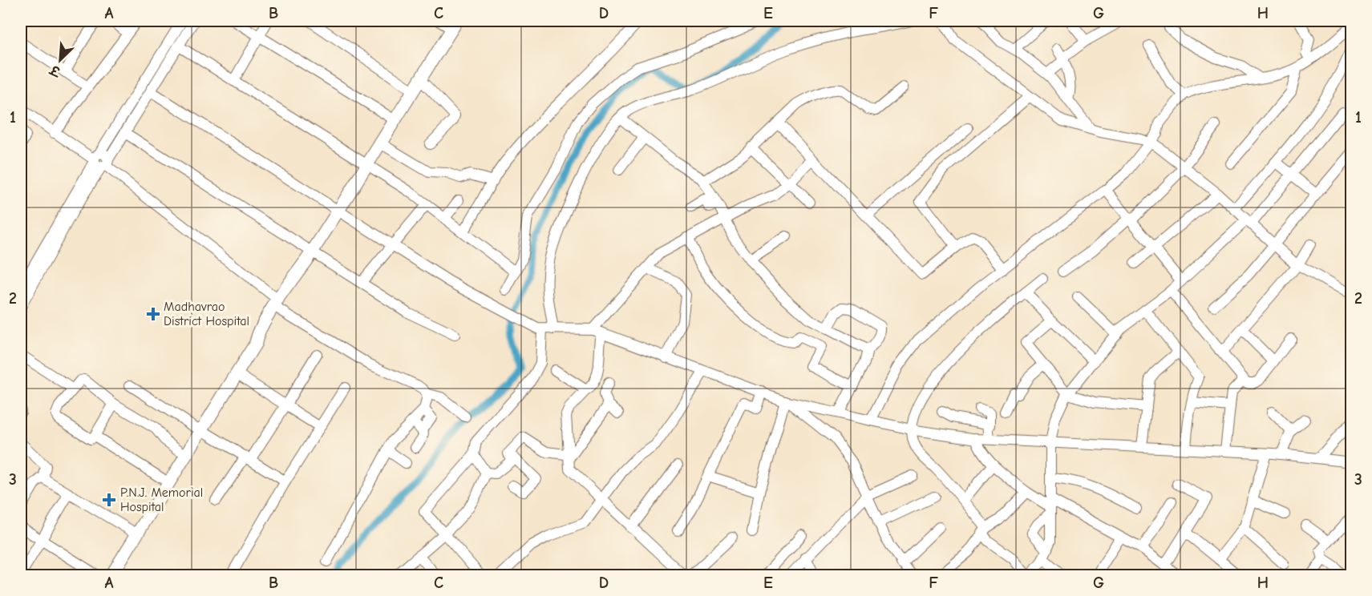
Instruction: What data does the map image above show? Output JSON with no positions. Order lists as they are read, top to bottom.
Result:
{
  "places": {
    "health": ["Madhavrao District Hospital", "P.N.J. Memorial Hospital"]
  },
  "north": "bottom left",
  "grid": {
    "columns": [
      "A",
      "B",
      "C",
      "D",
      "E",
      "F",
      "G",
      "H"
    ],
    "rows": ["1", "2", "3"]
  }
}
